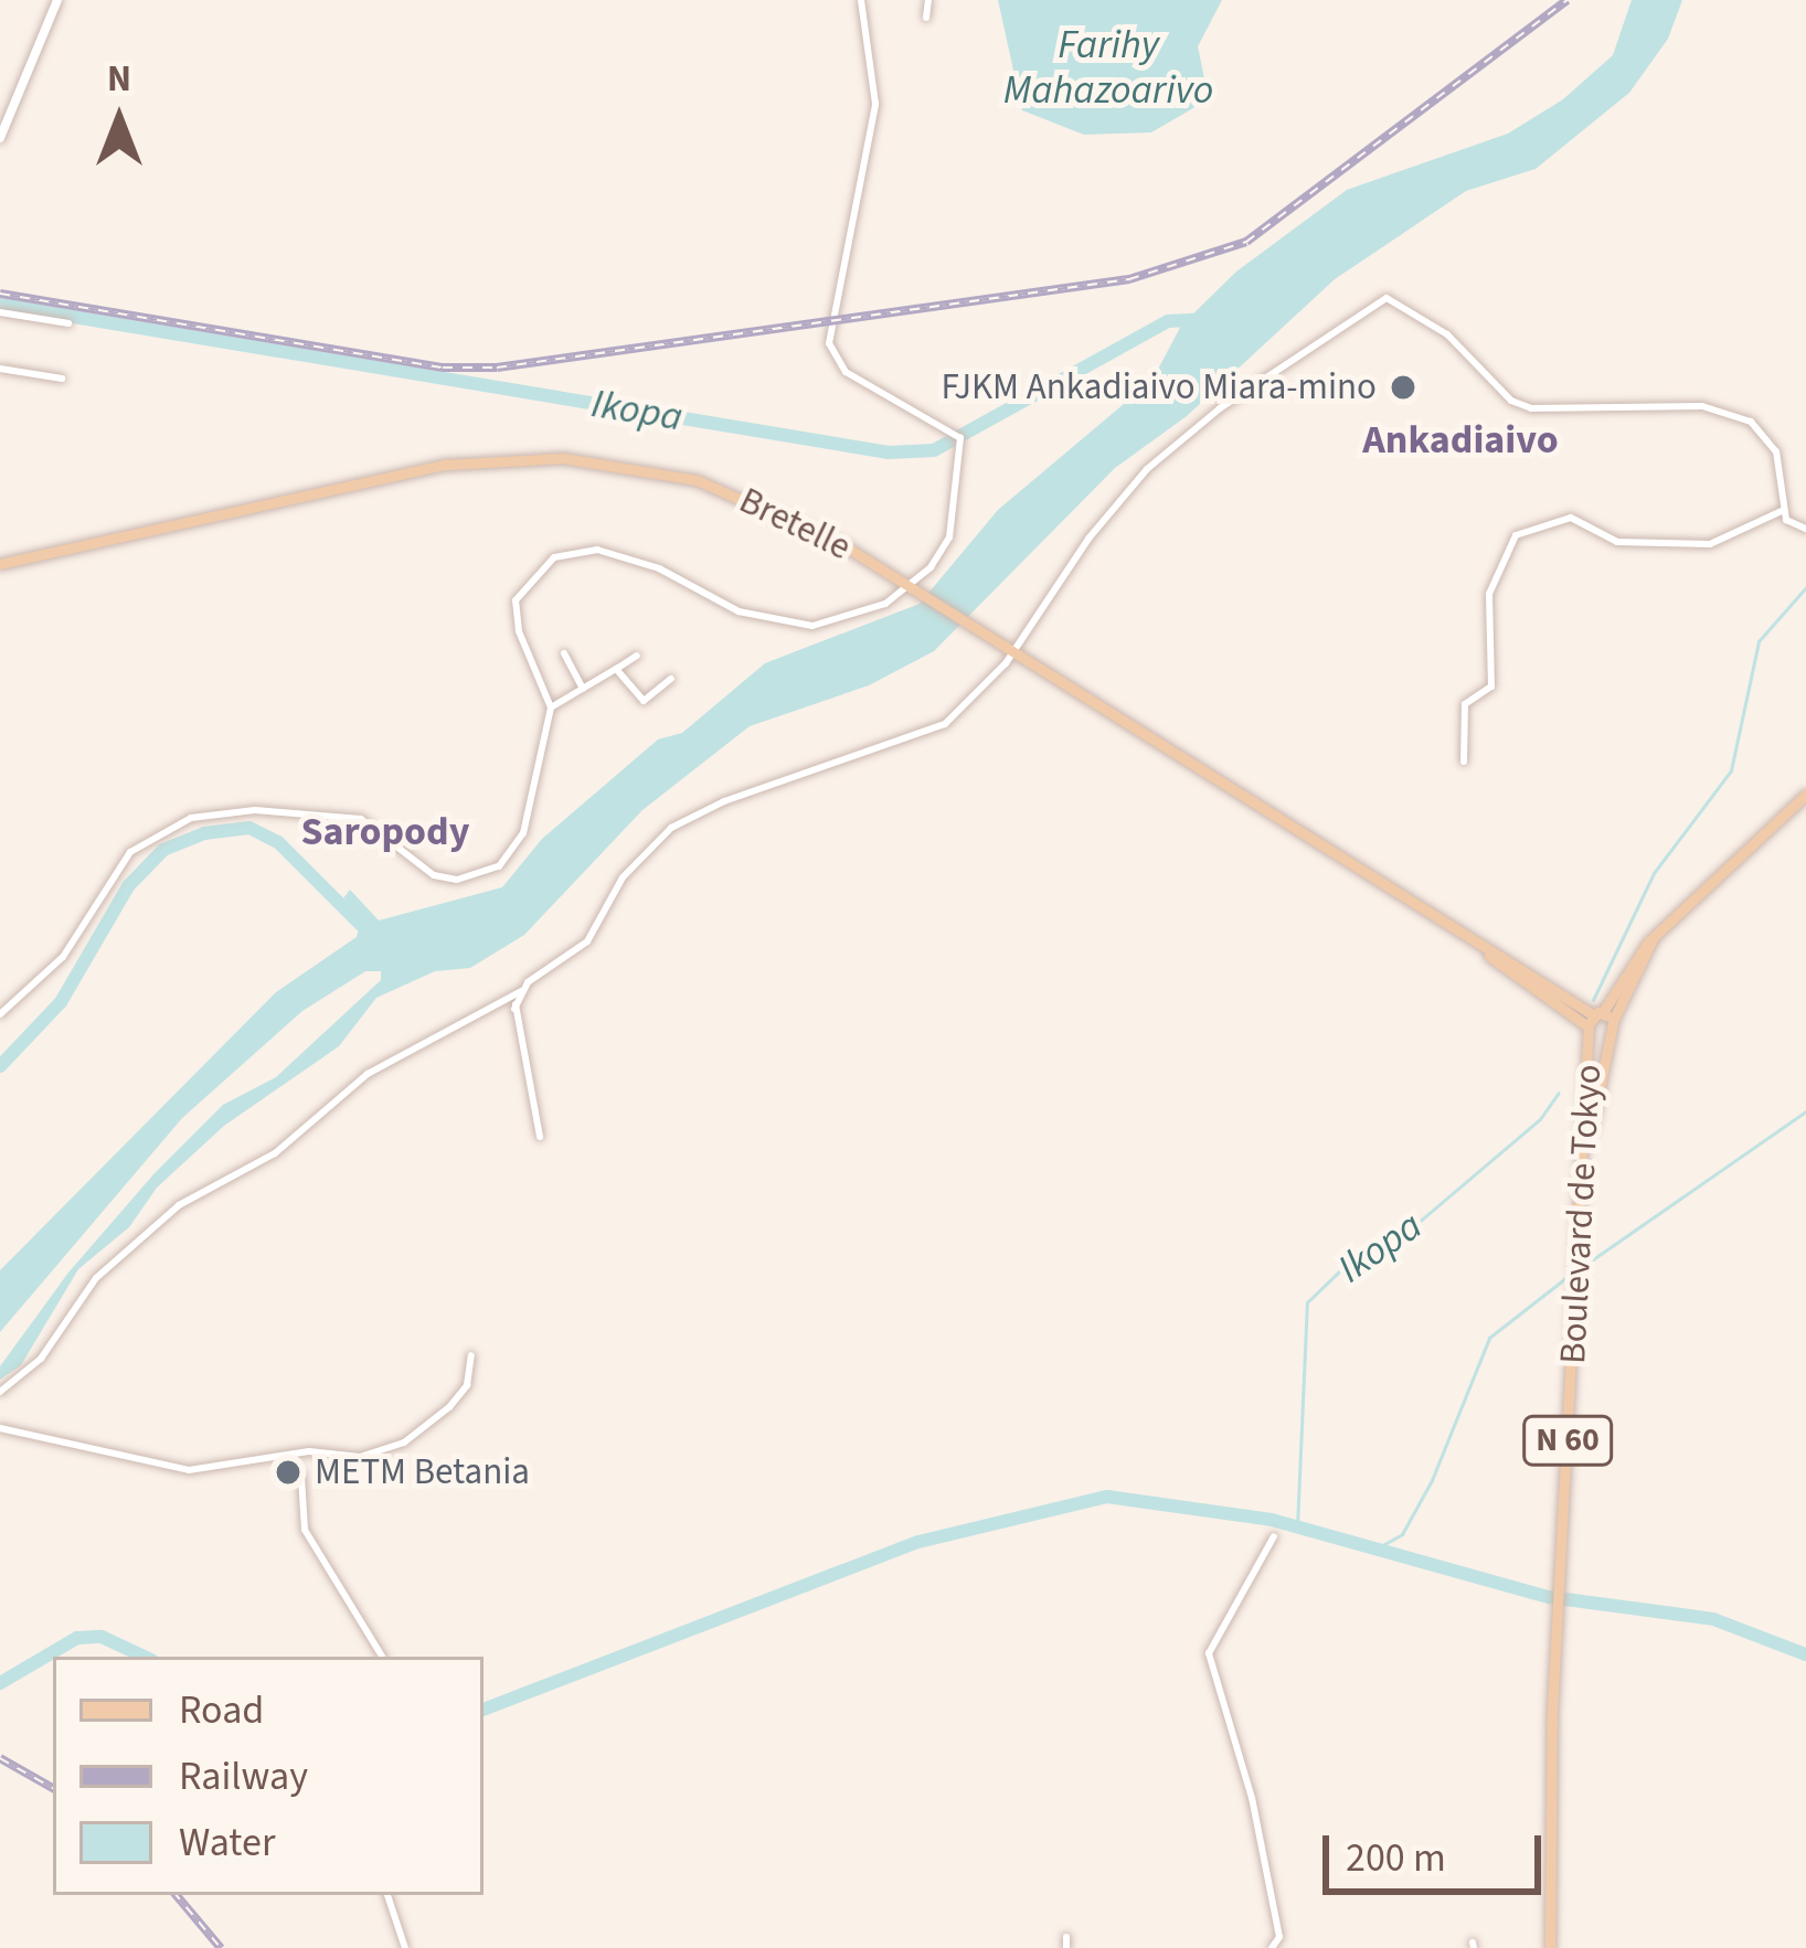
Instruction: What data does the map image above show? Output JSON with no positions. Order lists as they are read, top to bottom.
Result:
{
  "streets": {
    "main road": ["Bretelle", "Boulevard de Tokyo", "N 60"]
  },
  "crossings": [
    ["Bretelle", "Boulevard de Tokyo"]
  ],
  "districts": ["Ankadiaivo", "Saropody"],
  "water": ["Farihy Mahazoarivo", "Ikopa"],
  "places": ["FJKM Ankadiaivo Miara-mino", "METM Betania"],
  "legend": ["Road", "Railway", "Water"],
  "scale_bar": "200 m",
  "north": "top"
}
